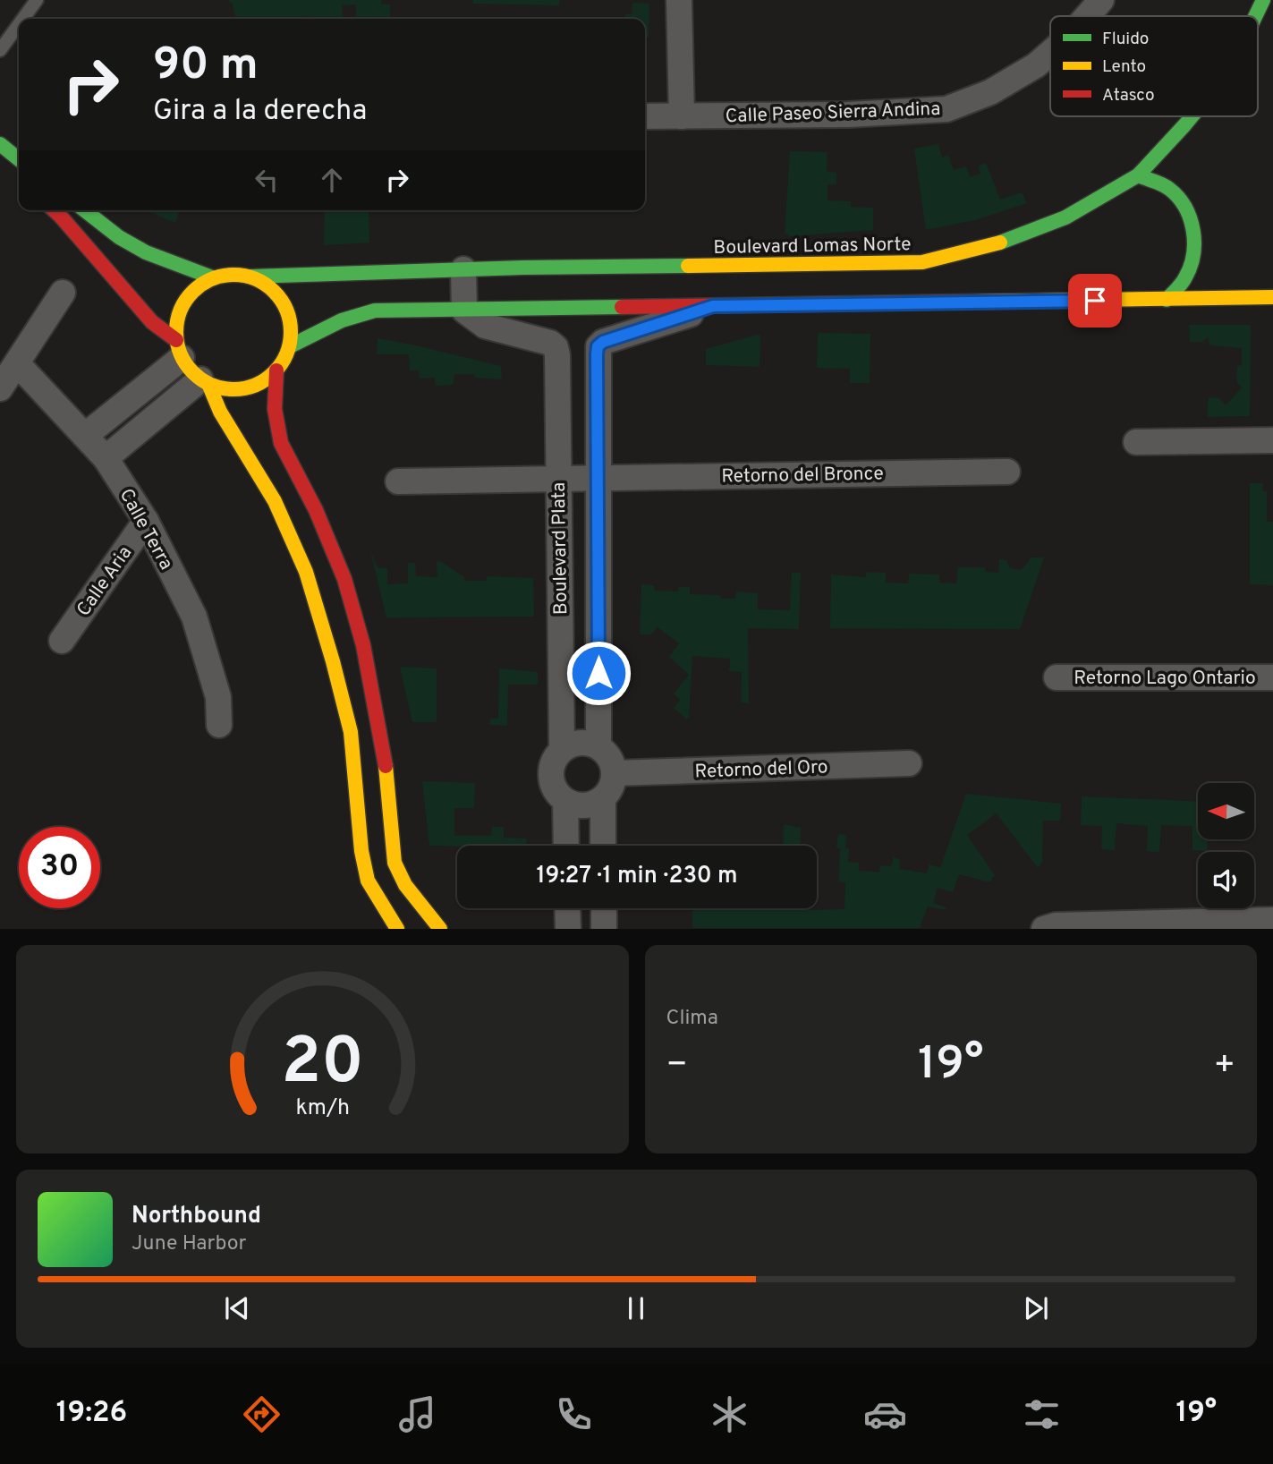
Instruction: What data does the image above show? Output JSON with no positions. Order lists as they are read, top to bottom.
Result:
{
  "streets": {
    "street": [
      "Calle Paseo Sierra Andina",
      "Boulevard Lomas Norte",
      "Retorno del Bronce",
      "Calle Terra",
      "Boulevard Plata",
      "Calle Aria",
      "Retorno Lago Ontario",
      "Retorno del Oro"
    ]
  },
  "crossings": [
    ["Retorno del Bronce", "Boulevard Plata"],
    ["Calle Terra", "Calle Aria"],
    ["Boulevard Plata", "Retorno del Oro"]
  ],
  "legend": ["Fluido", "Lento", "Atasco"],
  "north": "left",
  "page": {
    "turn": ["90 m", "Gira a la derecha"],
    "limit": "30",
    "trip": "19:27 · 1 min · 230 m",
    "tile": "Clima",
    "heat": ["−", "19°", "+"],
    "song": ["Northbound", "June Harbor"],
    "tabs": ["19:26", "19°"],
    "gauge": ["20", "km/h"]
  }
}
